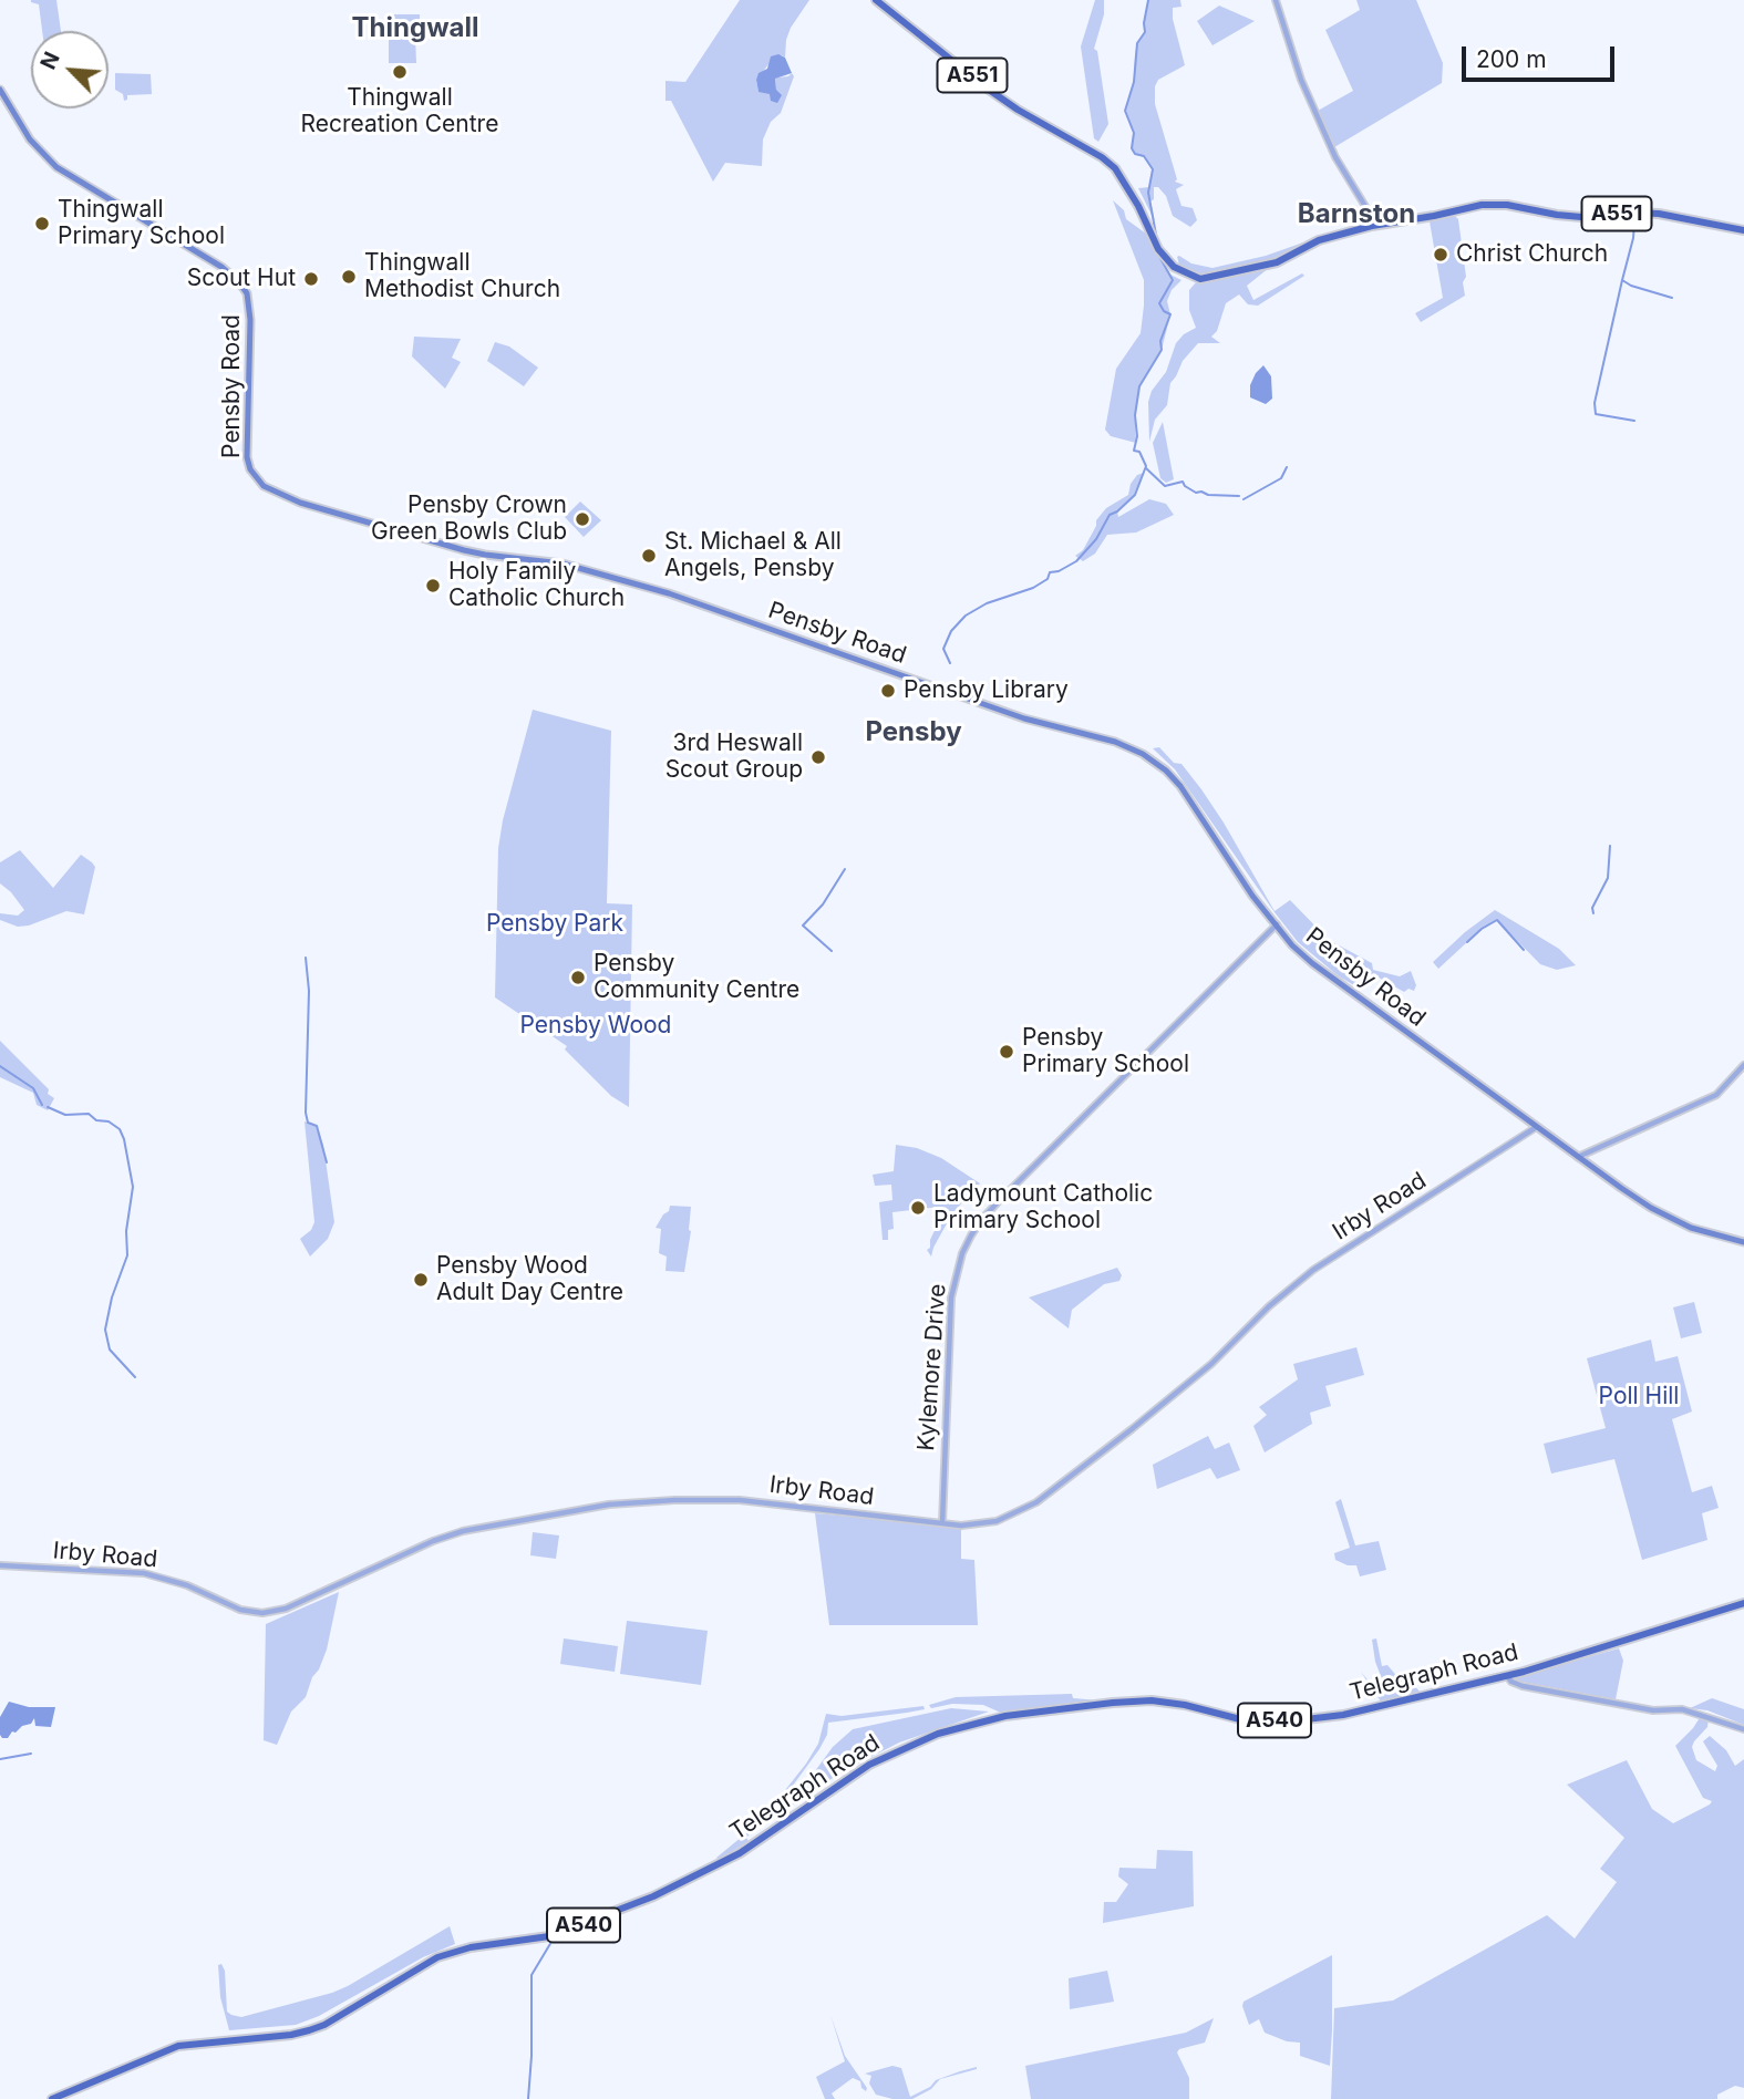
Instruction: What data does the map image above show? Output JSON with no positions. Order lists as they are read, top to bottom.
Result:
{
  "streets": {
    "main road": [
      "A551",
      "Pensby Road",
      "Telegraph Road",
      "A540"
    ],
    "street": ["Irby Road", "Kylemore Drive"]
  },
  "crossings": [
    ["Pensby Road", "Irby Road"],
    ["Pensby Road", "Kylemore Drive"],
    ["Irby Road", "Kylemore Drive"]
  ],
  "districts": ["Thingwall", "Barnston", "Pensby"],
  "parks": ["Pensby Park", "Pensby Wood", "Poll Hill"],
  "places": [
    "Thingwall Recreation Centre",
    "Thingwall Primary School",
    "Christ Church",
    "Thingwall Methodist Church",
    "Scout Hut",
    "Pensby Crown Green Bowls Club",
    "St. Michael & All Angels, Pensby",
    "Holy Family Catholic Church",
    "Pensby Library",
    "3rd Heswall Scout Group",
    "Pensby Community Centre",
    "Pensby Primary School",
    "Ladymount Catholic Primary School",
    "Pensby Wood Adult Day Centre"
  ],
  "scale_bar": "200 m",
  "north": "top left"
}
